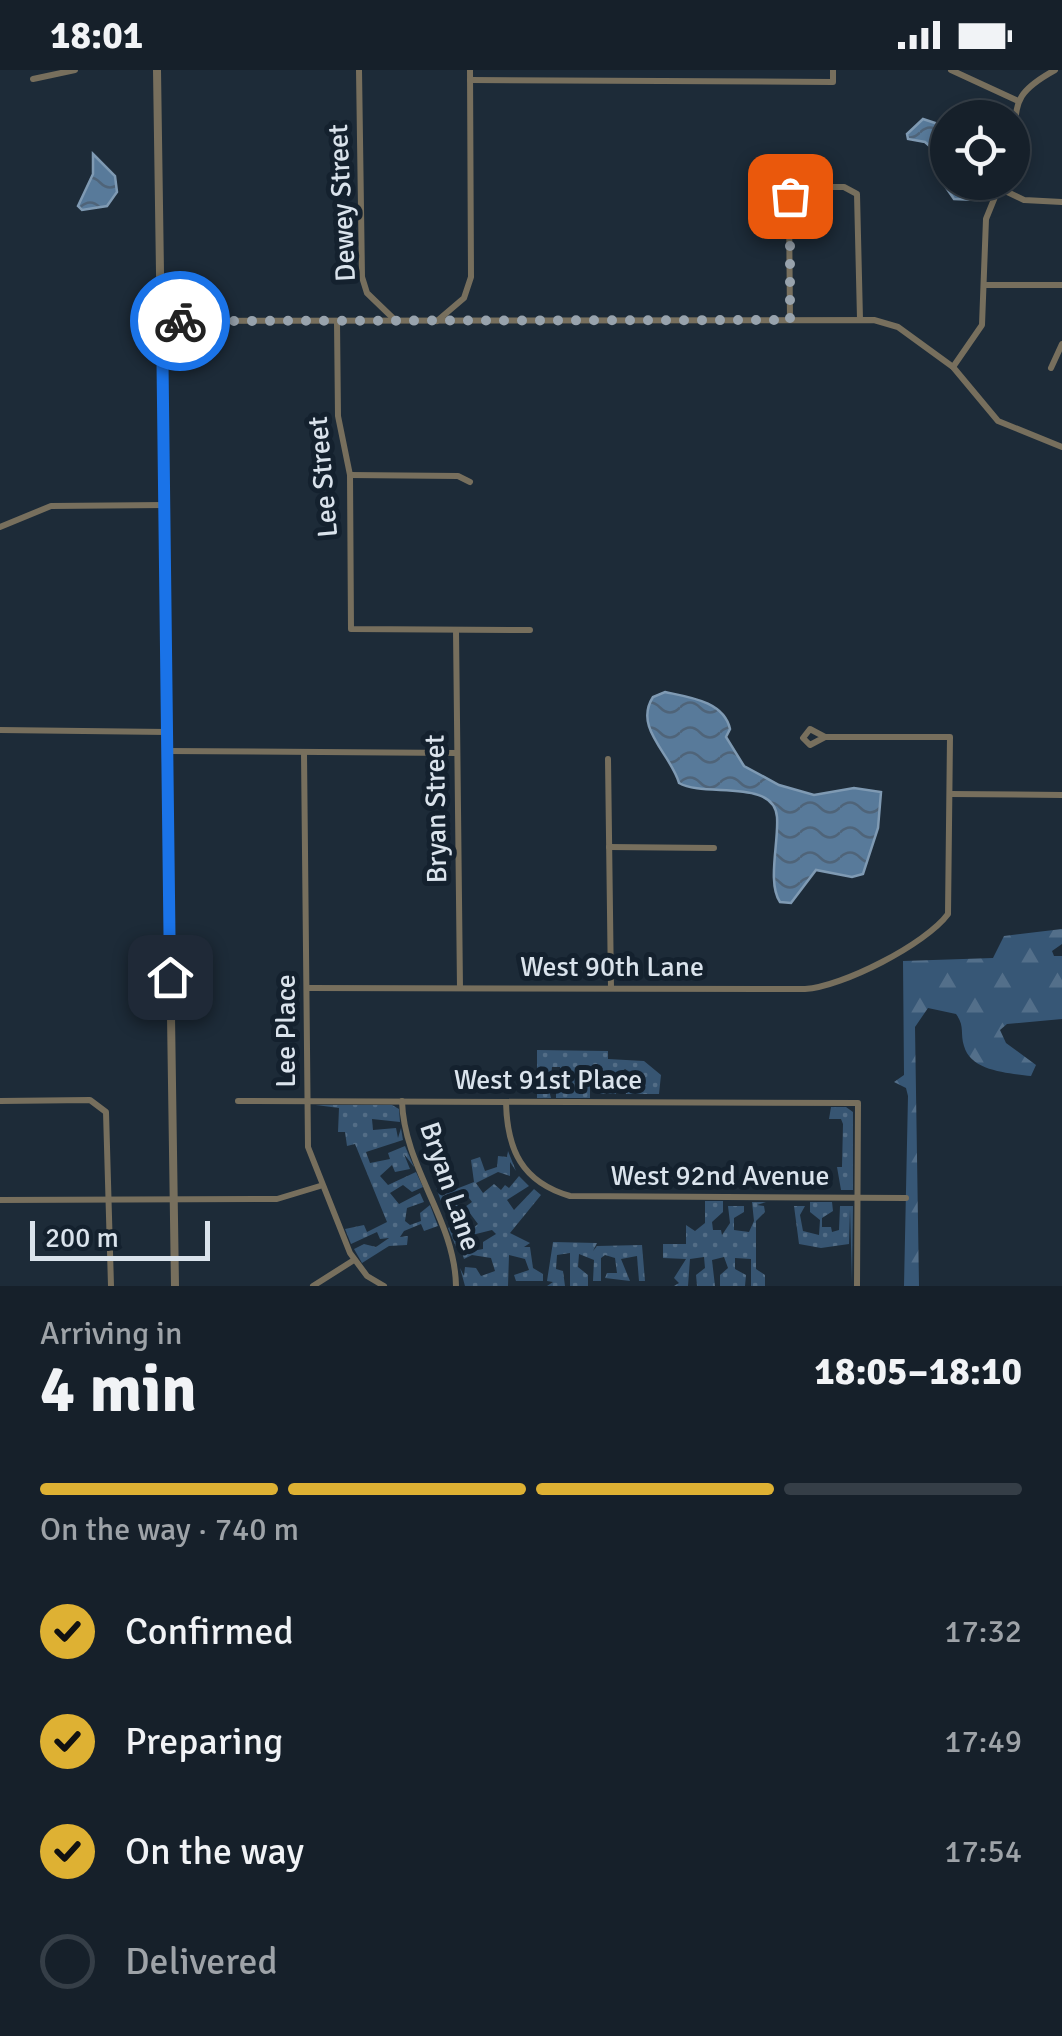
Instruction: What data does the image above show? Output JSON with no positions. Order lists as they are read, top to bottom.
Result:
{
  "streets": {
    "street": [
      "Dewey Street",
      "Lee Street",
      "Bryan Street",
      "West 90th Lane",
      "Lee Place",
      "West 91st Place",
      "West 92nd Avenue",
      "Bryan Lane"
    ]
  },
  "crossings": [
    ["Lee Street", "Bryan Street"],
    ["Bryan Street", "West 90th Lane"],
    ["West 90th Lane", "Lee Place"],
    ["Lee Place", "West 91st Place"],
    ["West 91st Place", "West 92nd Avenue"],
    ["West 91st Place", "Bryan Lane"]
  ],
  "scale_bar": "200 m",
  "page": {
    "status": "18:01",
    "scale": "200 m",
    "heading": ["4 min", "Arriving in", "18:05–18:10"],
    "bar": "On the way · 740 m",
    "list": [
      ["Confirmed", "17:32"],
      ["Preparing", "17:49"],
      ["On the way", "17:54"],
      "Delivered"
    ]
  }
}
